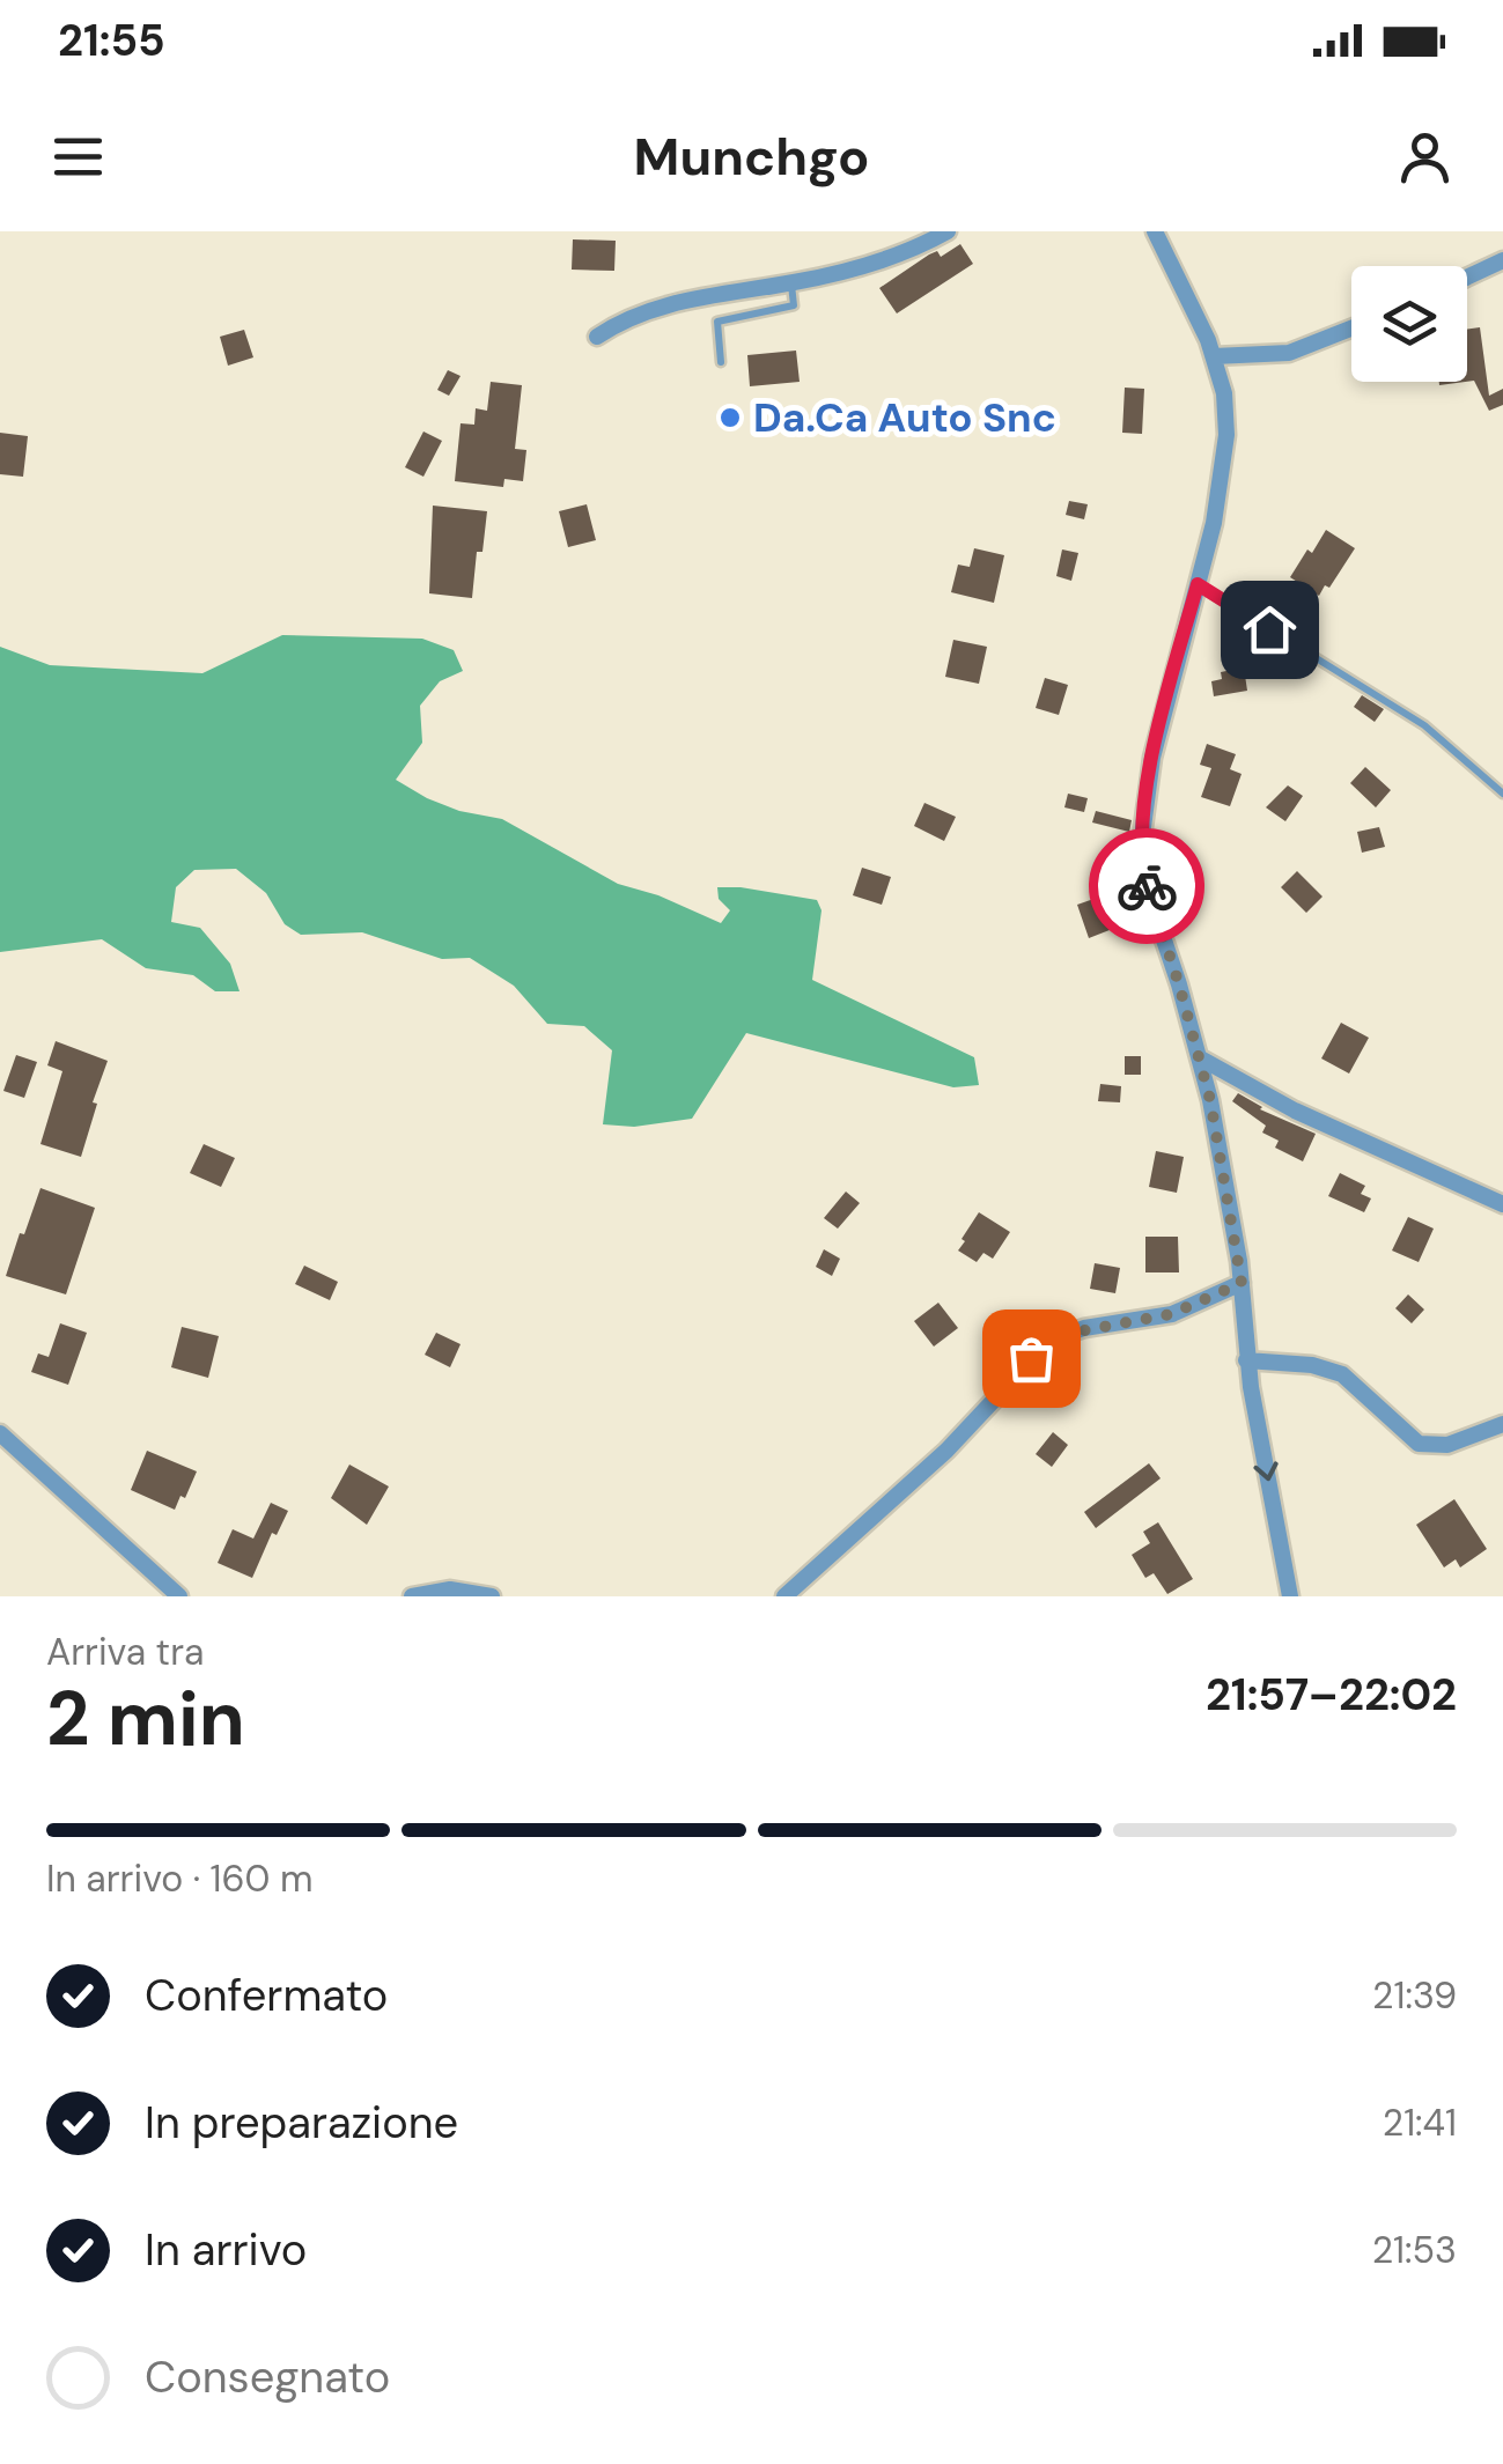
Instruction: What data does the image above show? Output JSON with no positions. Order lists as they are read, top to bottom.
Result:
{
  "places": ["Da.Ca Auto Snc"],
  "page": {
    "status": "21:55",
    "header": "Munchgo",
    "heading": ["2 min", "Arriva tra", "21:57–22:02"],
    "bar": "In arrivo · 160 m",
    "list": [
      ["Confermato", "21:39"],
      ["In preparazione", "21:41"],
      ["In arrivo", "21:53"],
      "Consegnato"
    ]
  }
}
